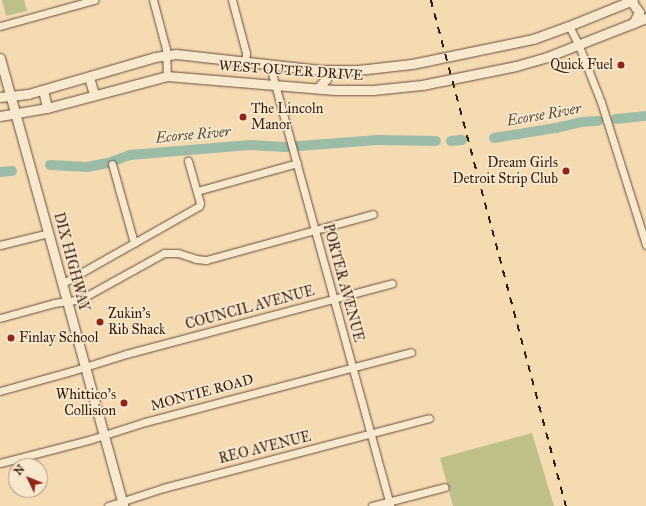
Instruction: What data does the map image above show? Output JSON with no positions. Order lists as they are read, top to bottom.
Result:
{
  "streets": {
    "main road": ["WEST OUTER DRIVE", "DIX HIGHWAY"],
    "street": [
      "PORTER AVENUE",
      "COUNCIL AVENUE",
      "MONTIE ROAD",
      "REO AVENUE"
    ]
  },
  "crossings": [
    ["WEST OUTER DRIVE", "DIX HIGHWAY"],
    ["WEST OUTER DRIVE", "PORTER AVENUE"],
    ["DIX HIGHWAY", "COUNCIL AVENUE"],
    ["DIX HIGHWAY", "MONTIE ROAD"],
    ["DIX HIGHWAY", "REO AVENUE"],
    ["PORTER AVENUE", "COUNCIL AVENUE"],
    ["PORTER AVENUE", "MONTIE ROAD"],
    ["PORTER AVENUE", "REO AVENUE"]
  ],
  "water": ["Ecorse River"],
  "places": [
    "Quick Fuel",
    "The Lincoln Manor",
    "Dream Girls Detroit Strip Club",
    "Zukin's Rib Shack",
    "Finlay School",
    "Whittico's Collision"
  ],
  "north": "top left"
}
